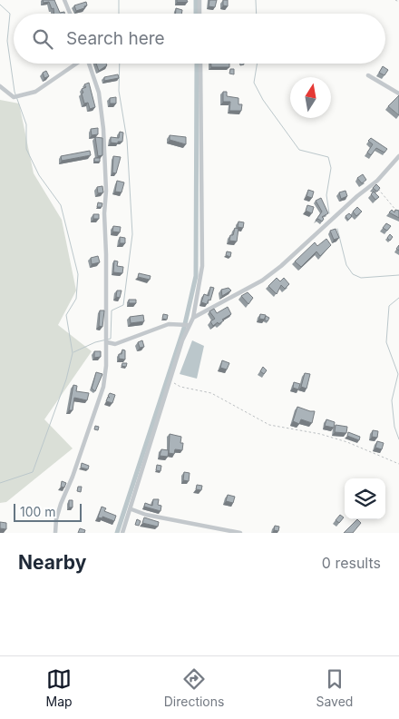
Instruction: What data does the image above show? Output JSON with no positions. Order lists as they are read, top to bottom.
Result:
{
  "scale_bar": "100 m",
  "north": "top",
  "page": {
    "search": "Search here",
    "scale": "100 m",
    "heading": ["Nearby", "0 results"],
    "nav": ["Map", "Directions", "Saved"]
  }
}
